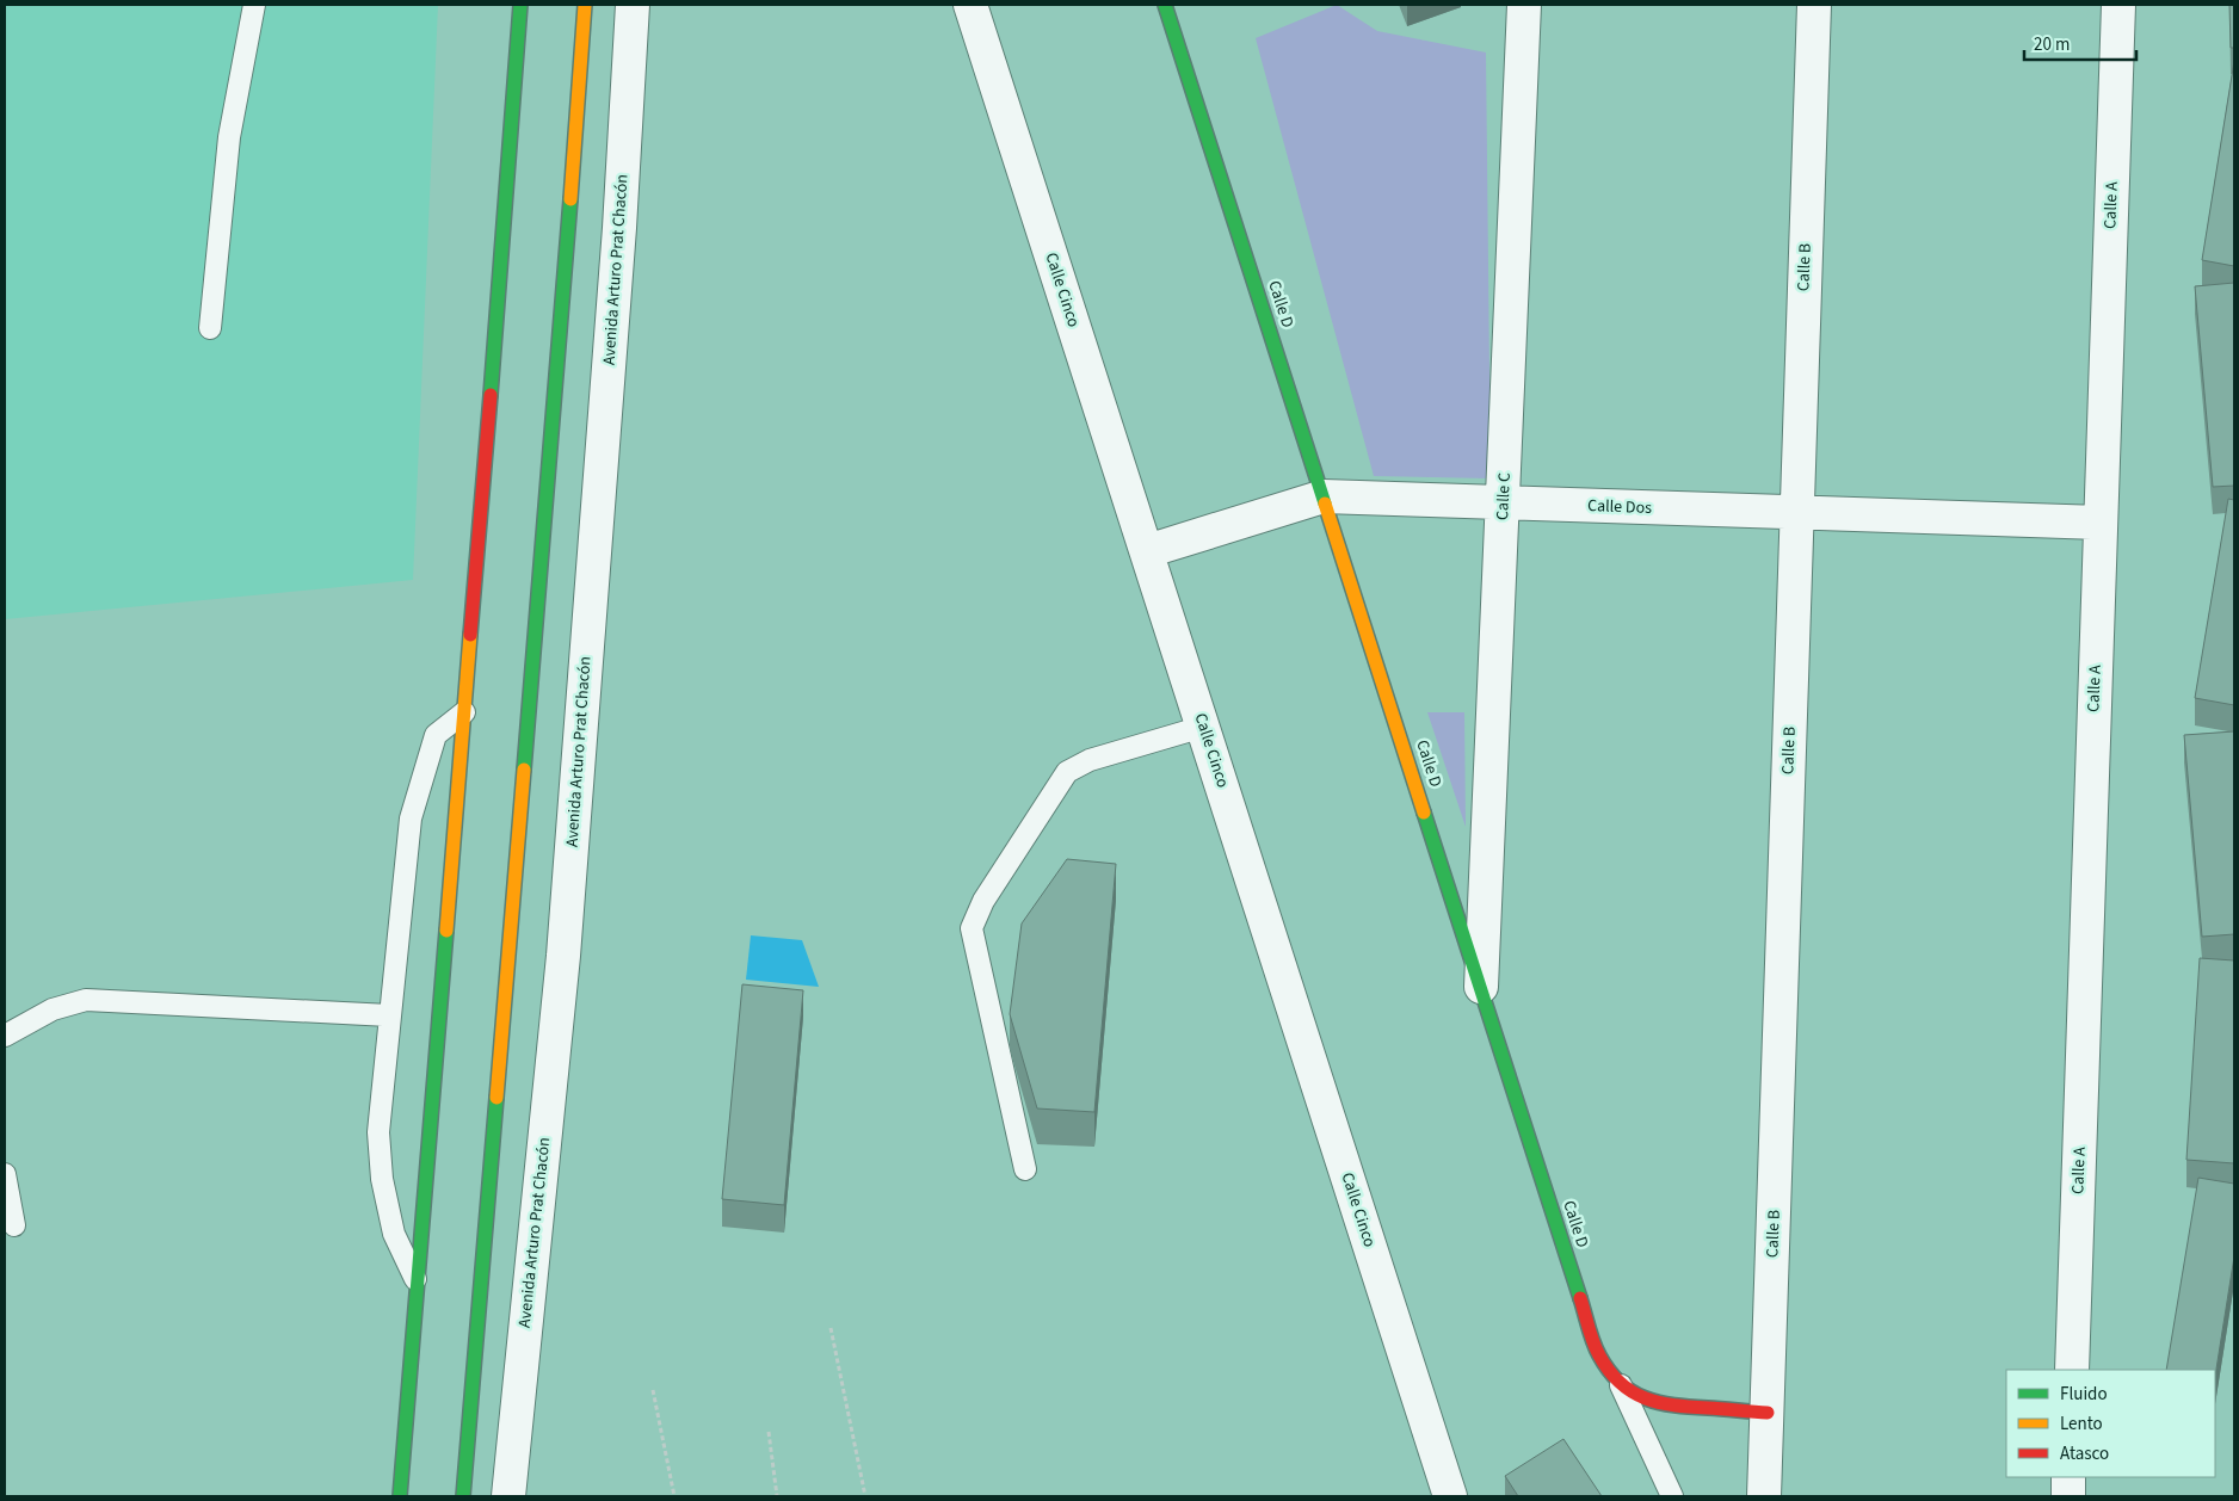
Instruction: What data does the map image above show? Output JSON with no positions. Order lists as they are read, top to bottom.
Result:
{
  "streets": {
    "main road": ["Calle D"],
    "street": [
      "Calle A",
      "Calle B",
      "Avenida Arturo Prat Chacón",
      "Calle Cinco",
      "Calle C",
      "Calle Dos"
    ]
  },
  "crossings": [
    ["Calle A", "Calle Dos"],
    ["Calle B", "Calle D"],
    ["Calle B", "Calle Dos"],
    ["Calle Cinco", "Calle Dos"],
    ["Calle D", "Calle C"],
    ["Calle D", "Calle Dos"],
    ["Calle C", "Calle Dos"]
  ],
  "legend": ["Fluido", "Lento", "Atasco"],
  "scale_bar": "20 m"
}
